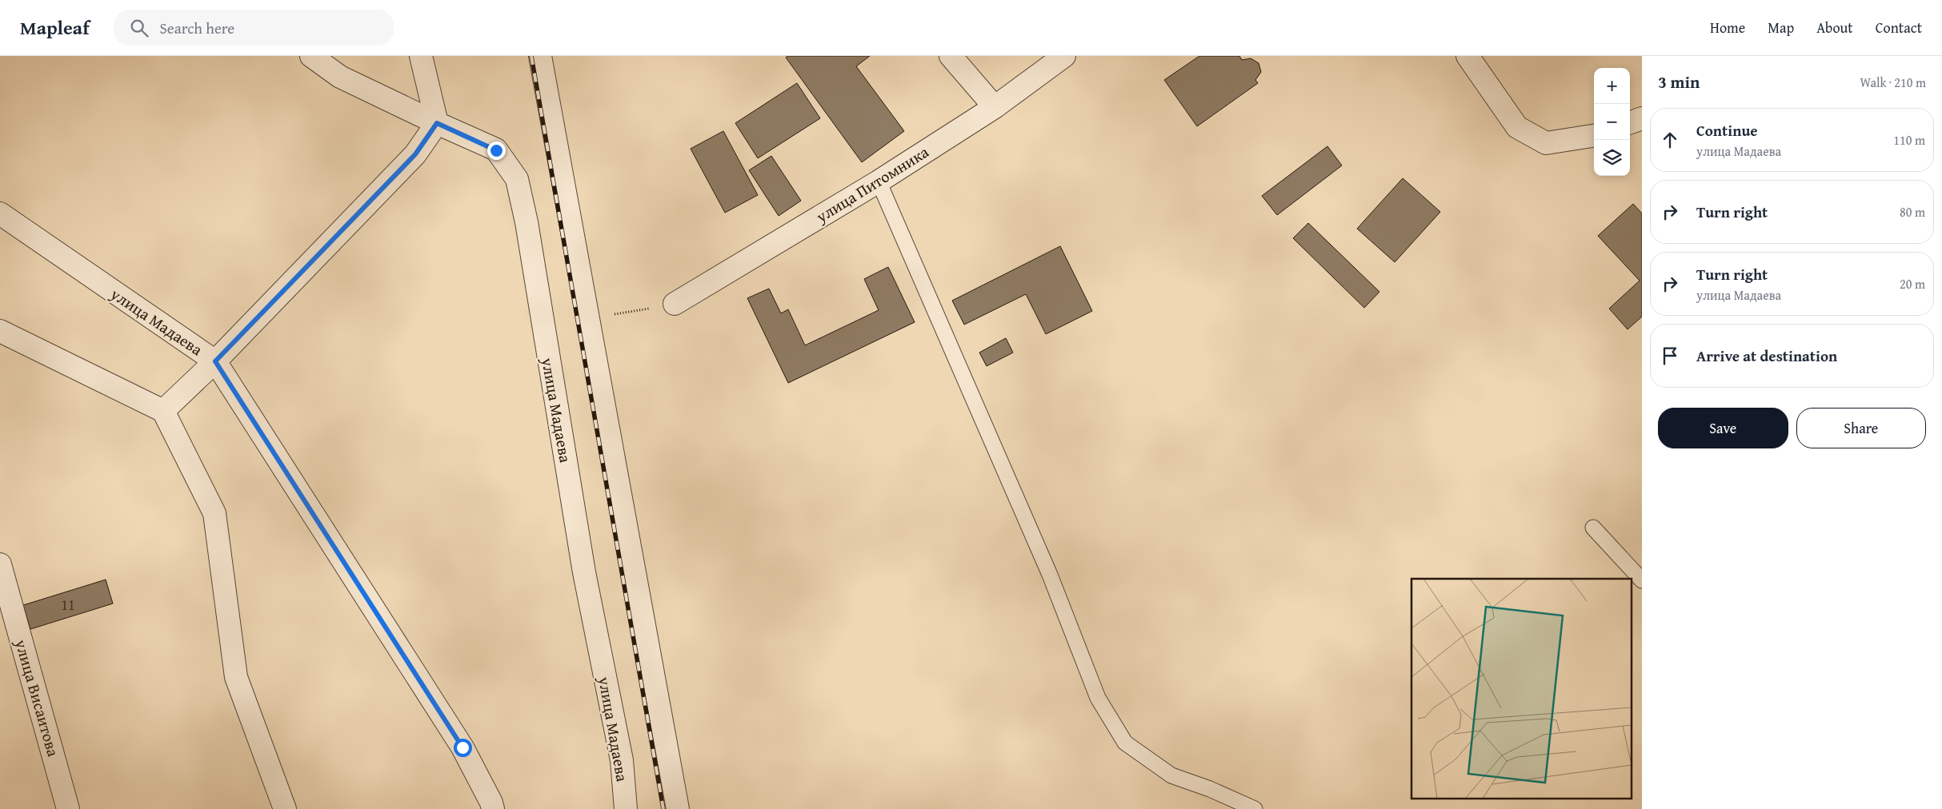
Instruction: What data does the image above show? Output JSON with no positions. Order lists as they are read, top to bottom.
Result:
{
  "streets": {
    "street": ["улица Питомника", "улица Мадаева", "улица Висаитова"]
  },
  "house_numbers": ["11"],
  "page": {
    "header": "Mapleaf",
    "search": "Search here",
    "nav": [
      "Home",
      "Map",
      "About",
      "Contact"
    ],
    "heading": ["3 min", "Walk · 210 m"],
    "map_buttons": ["+", "−"],
    "list": [
      ["Continue", "улица Мадаева", "110 m"],
      ["Turn right", "80 m"],
      ["Turn right", "улица Мадаева", "20 m"],
      "Arrive at destination"
    ],
    "buttons": ["Save", "Share"]
  }
}
